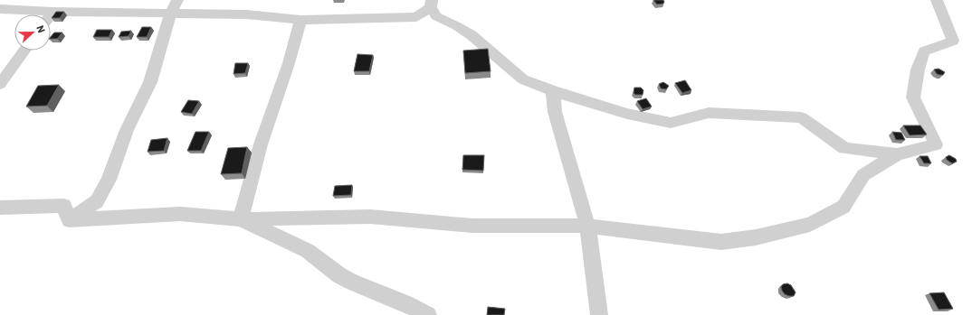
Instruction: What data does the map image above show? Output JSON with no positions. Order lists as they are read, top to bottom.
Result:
{
  "north": "right"
}
